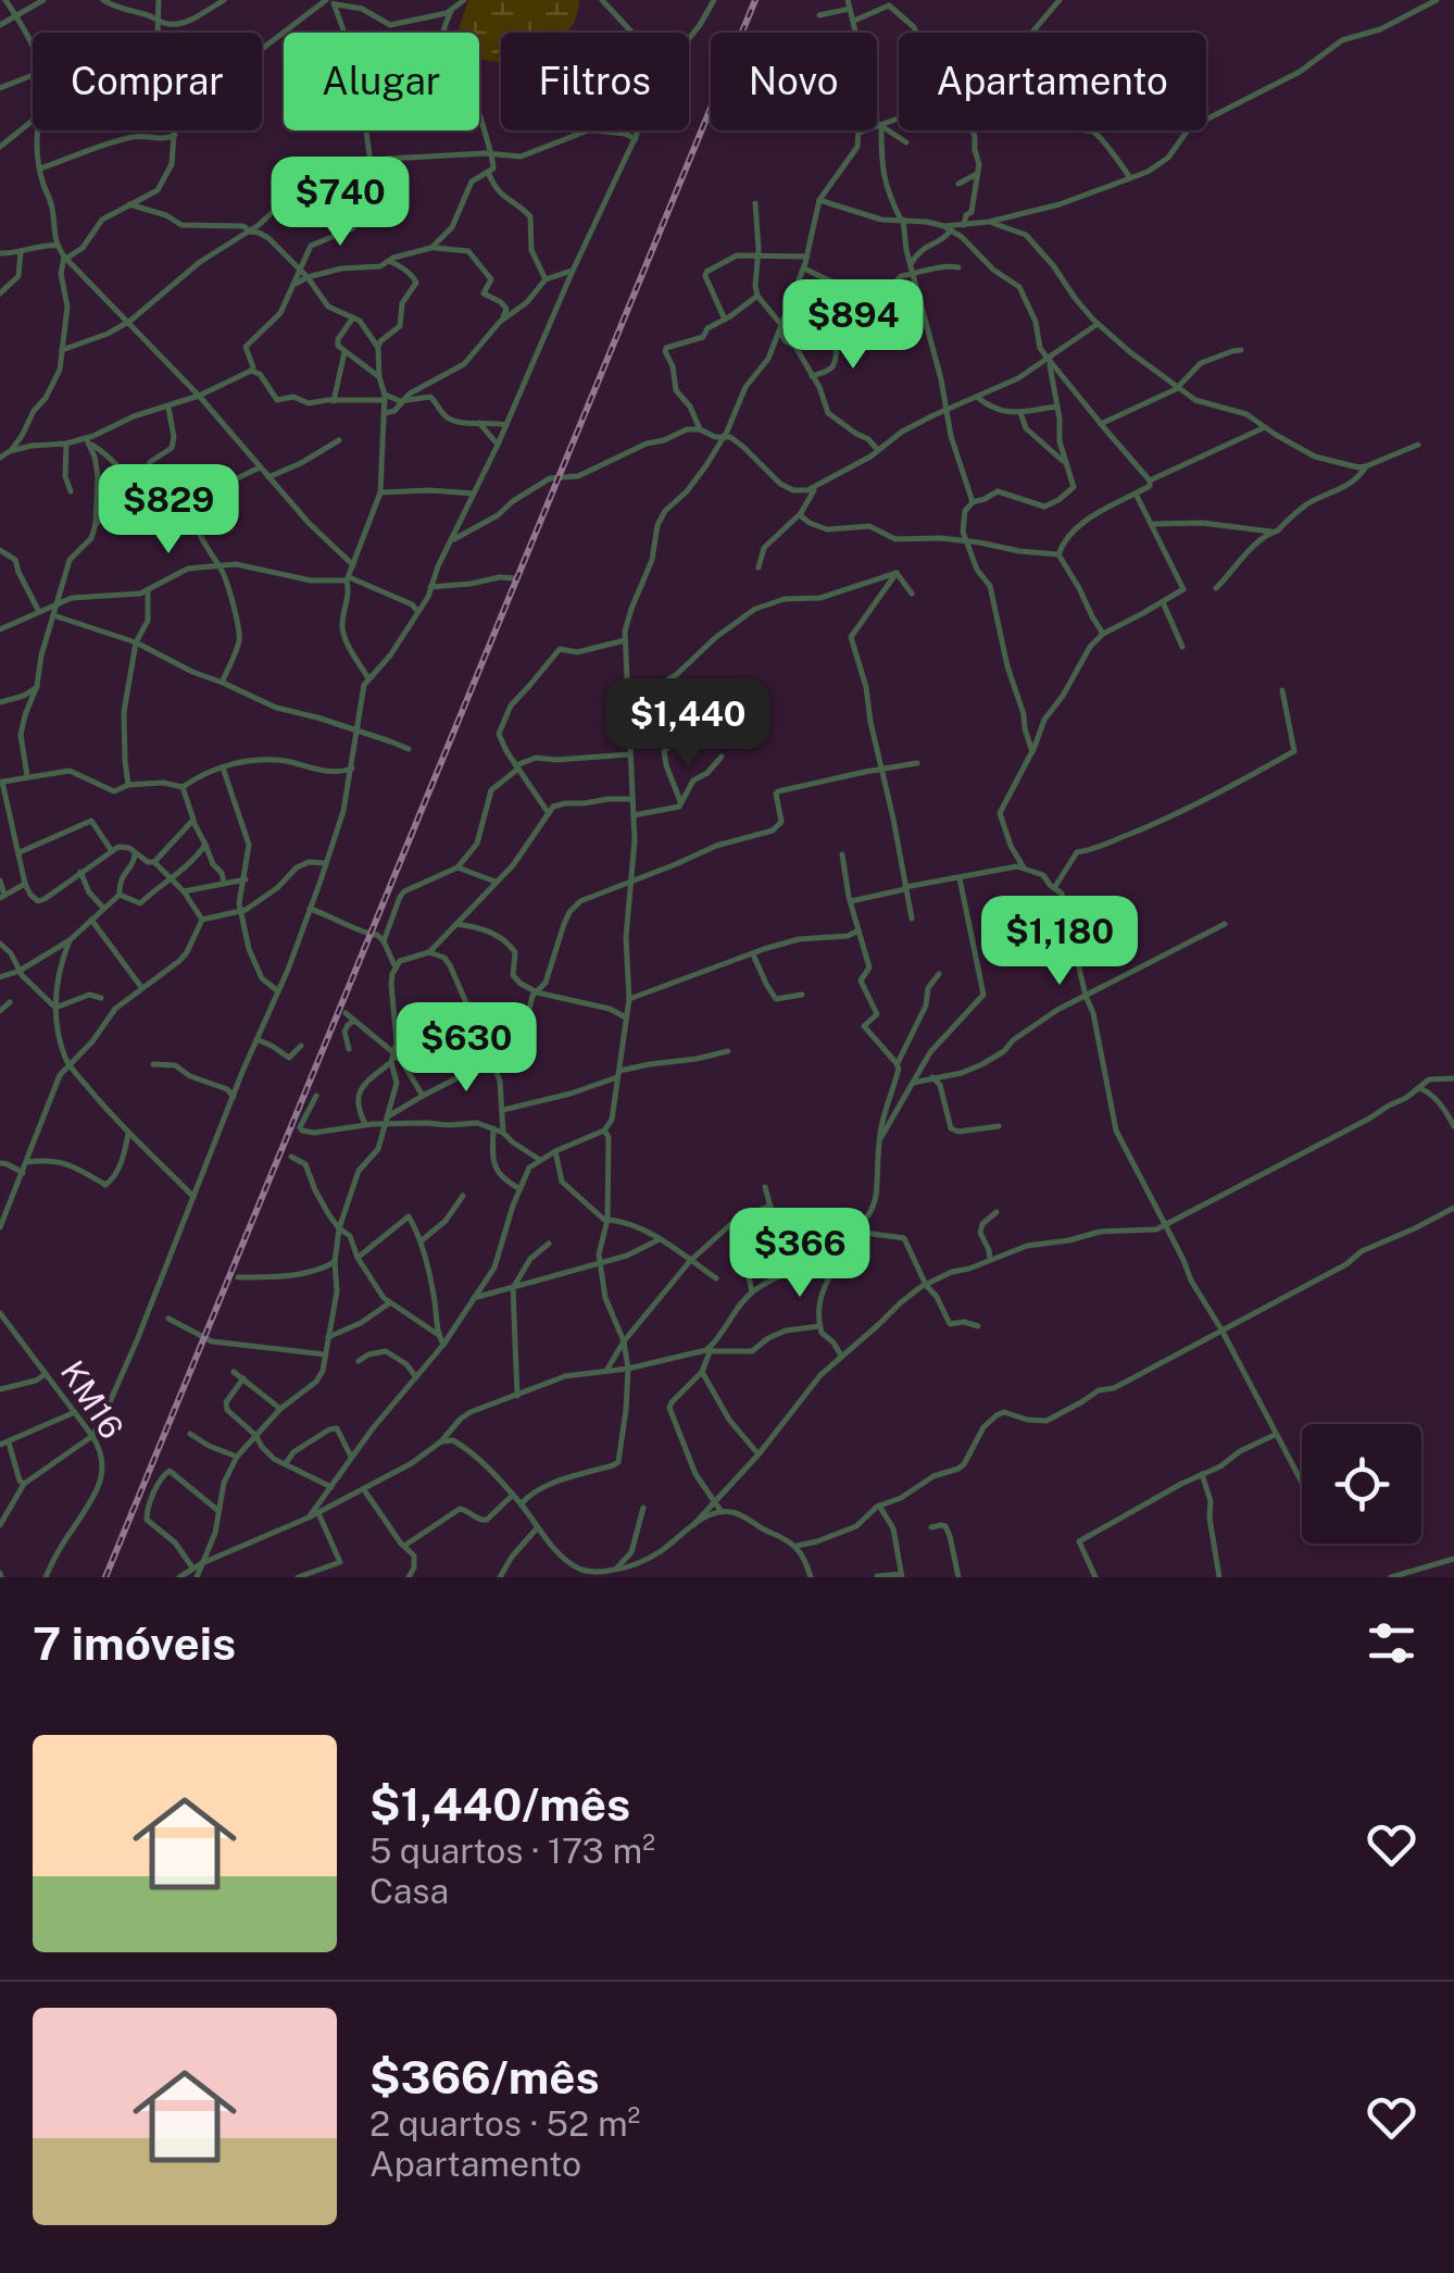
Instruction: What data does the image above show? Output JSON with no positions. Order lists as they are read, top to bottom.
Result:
{
  "streets": {
    "street": ["KM16"]
  },
  "page": {
    "chip": [
      "Comprar",
      "Alugar",
      "Filtros",
      "Novo",
      "Apartamento"
    ],
    "price": [
      "$740",
      "$894",
      "$829",
      "$1,440",
      "$1,180",
      "$630",
      "$366"
    ],
    "heading": "7 imóveis",
    "list": [
      {
        "name": "$1,440/mês",
        "note": "5 quartos · 173 m² · Casa"
      },
      {
        "name": "$366/mês",
        "note": "2 quartos · 52 m² · Apartamento"
      }
    ]
  }
}
